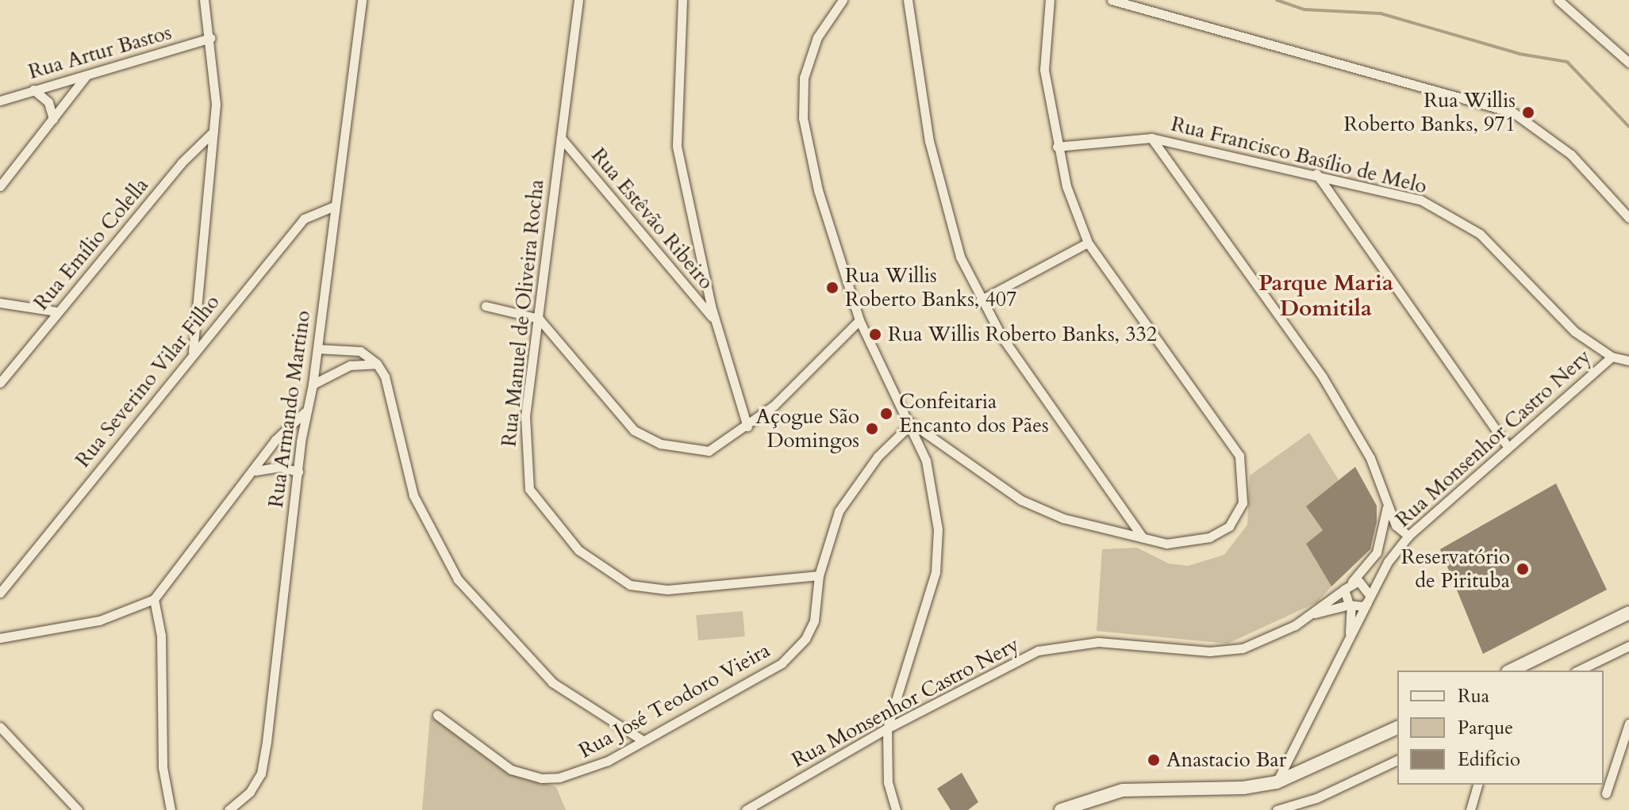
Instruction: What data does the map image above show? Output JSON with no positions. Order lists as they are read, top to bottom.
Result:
{
  "streets": {
    "street": [
      "Rua Artur Bastos",
      "Rua Francisco Basílio de Melo",
      "Rua Estêvão Ribeiro",
      "Rua Emílio Colella",
      "Rua Manuel de Oliveira Rocha",
      "Rua Severino Vilar Filho",
      "Rua Armando Martino",
      "Rua Monsenhor Castro Nery",
      "Rua José Teodoro Vieira"
    ]
  },
  "crossings": [
    ["Rua Francisco Basílio de Melo", "Rua Monsenhor Castro Nery"],
    ["Rua Estêvão Ribeiro", "Rua Manuel de Oliveira Rocha"],
    ["Rua Manuel de Oliveira Rocha", "Rua José Teodoro Vieira"],
    ["Rua Severino Vilar Filho", "Rua Armando Martino"]
  ],
  "districts": ["Parque Maria Domitila"],
  "places": [
    "Rua Willis Roberto Banks, 971",
    "Rua Willis Roberto Banks, 407",
    "Rua Willis Roberto Banks, 332",
    "Confeitaria Encanto dos Pães",
    "Açogue São Domingos",
    "Reservatório de Pirituba",
    "Anastacio Bar"
  ],
  "legend": ["Rua", "Parque", "Edifício"]
}
